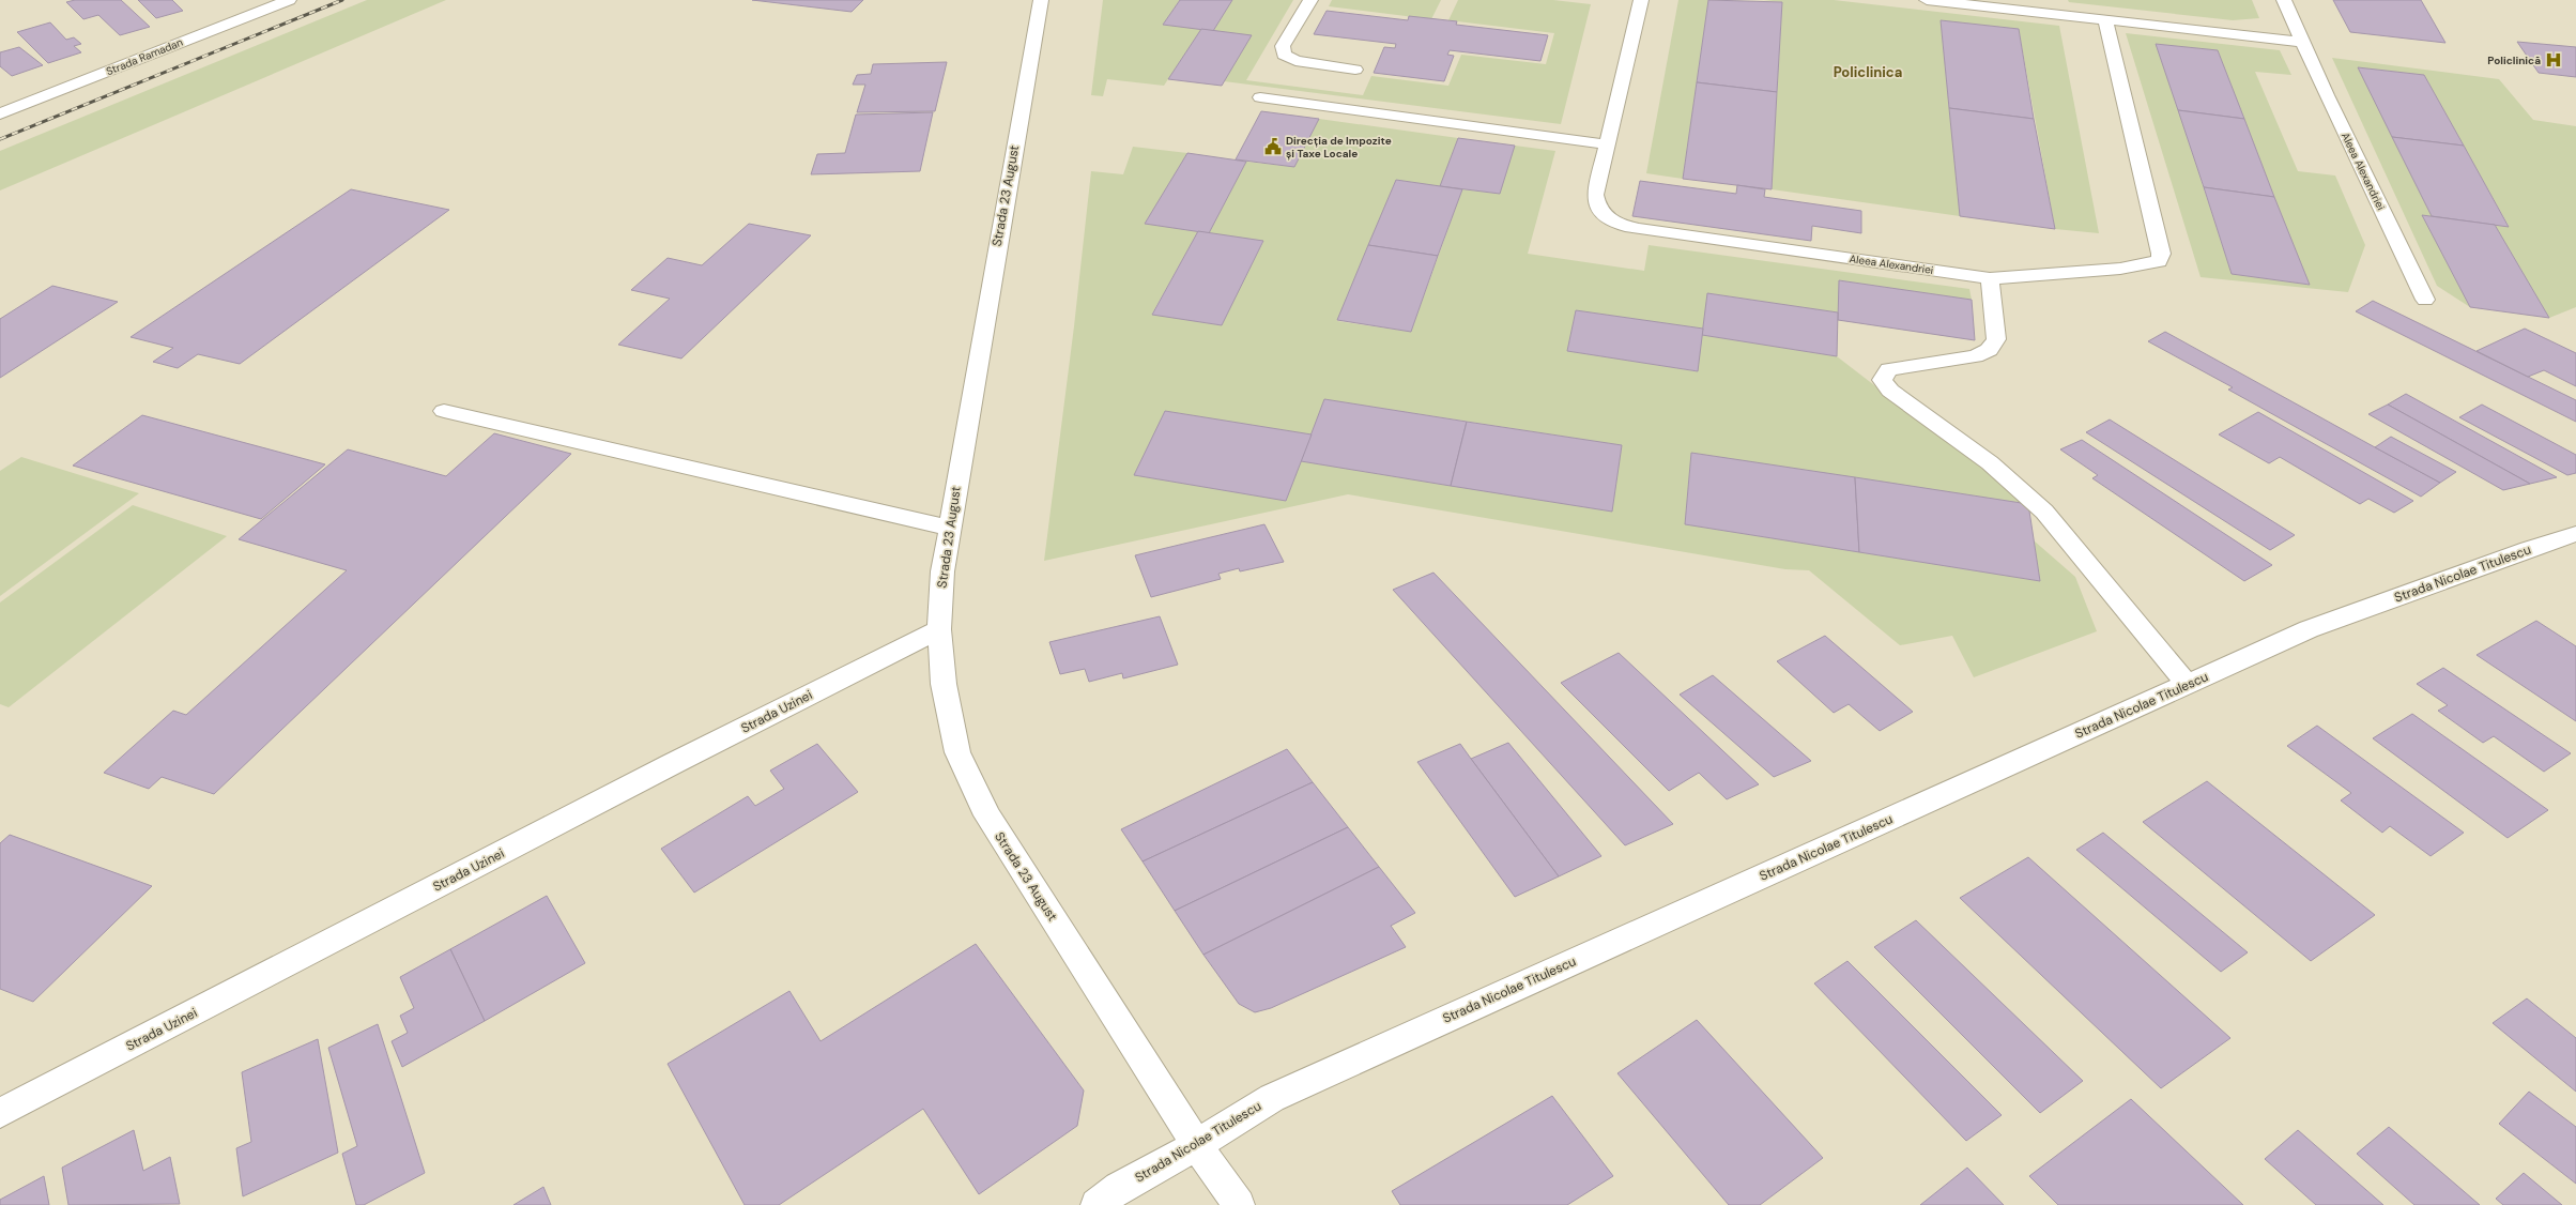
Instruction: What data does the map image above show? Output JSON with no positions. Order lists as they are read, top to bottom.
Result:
{
  "streets": {
    "street": [
      "Strada Ramadan",
      "Aleea Alexandriei",
      "Strada 23 August",
      "Strada Nicolae Titulescu",
      "Strada Uzinei"
    ]
  },
  "crossings": [
    ["Strada 23 August", "Strada Nicolae Titulescu"],
    ["Strada 23 August", "Strada Uzinei"]
  ],
  "districts": ["Policlinica"],
  "places": {
    "hospital": ["Policlinică"],
    "public building": ["Direcția de Impozite și Taxe Locale"]
  }
}
